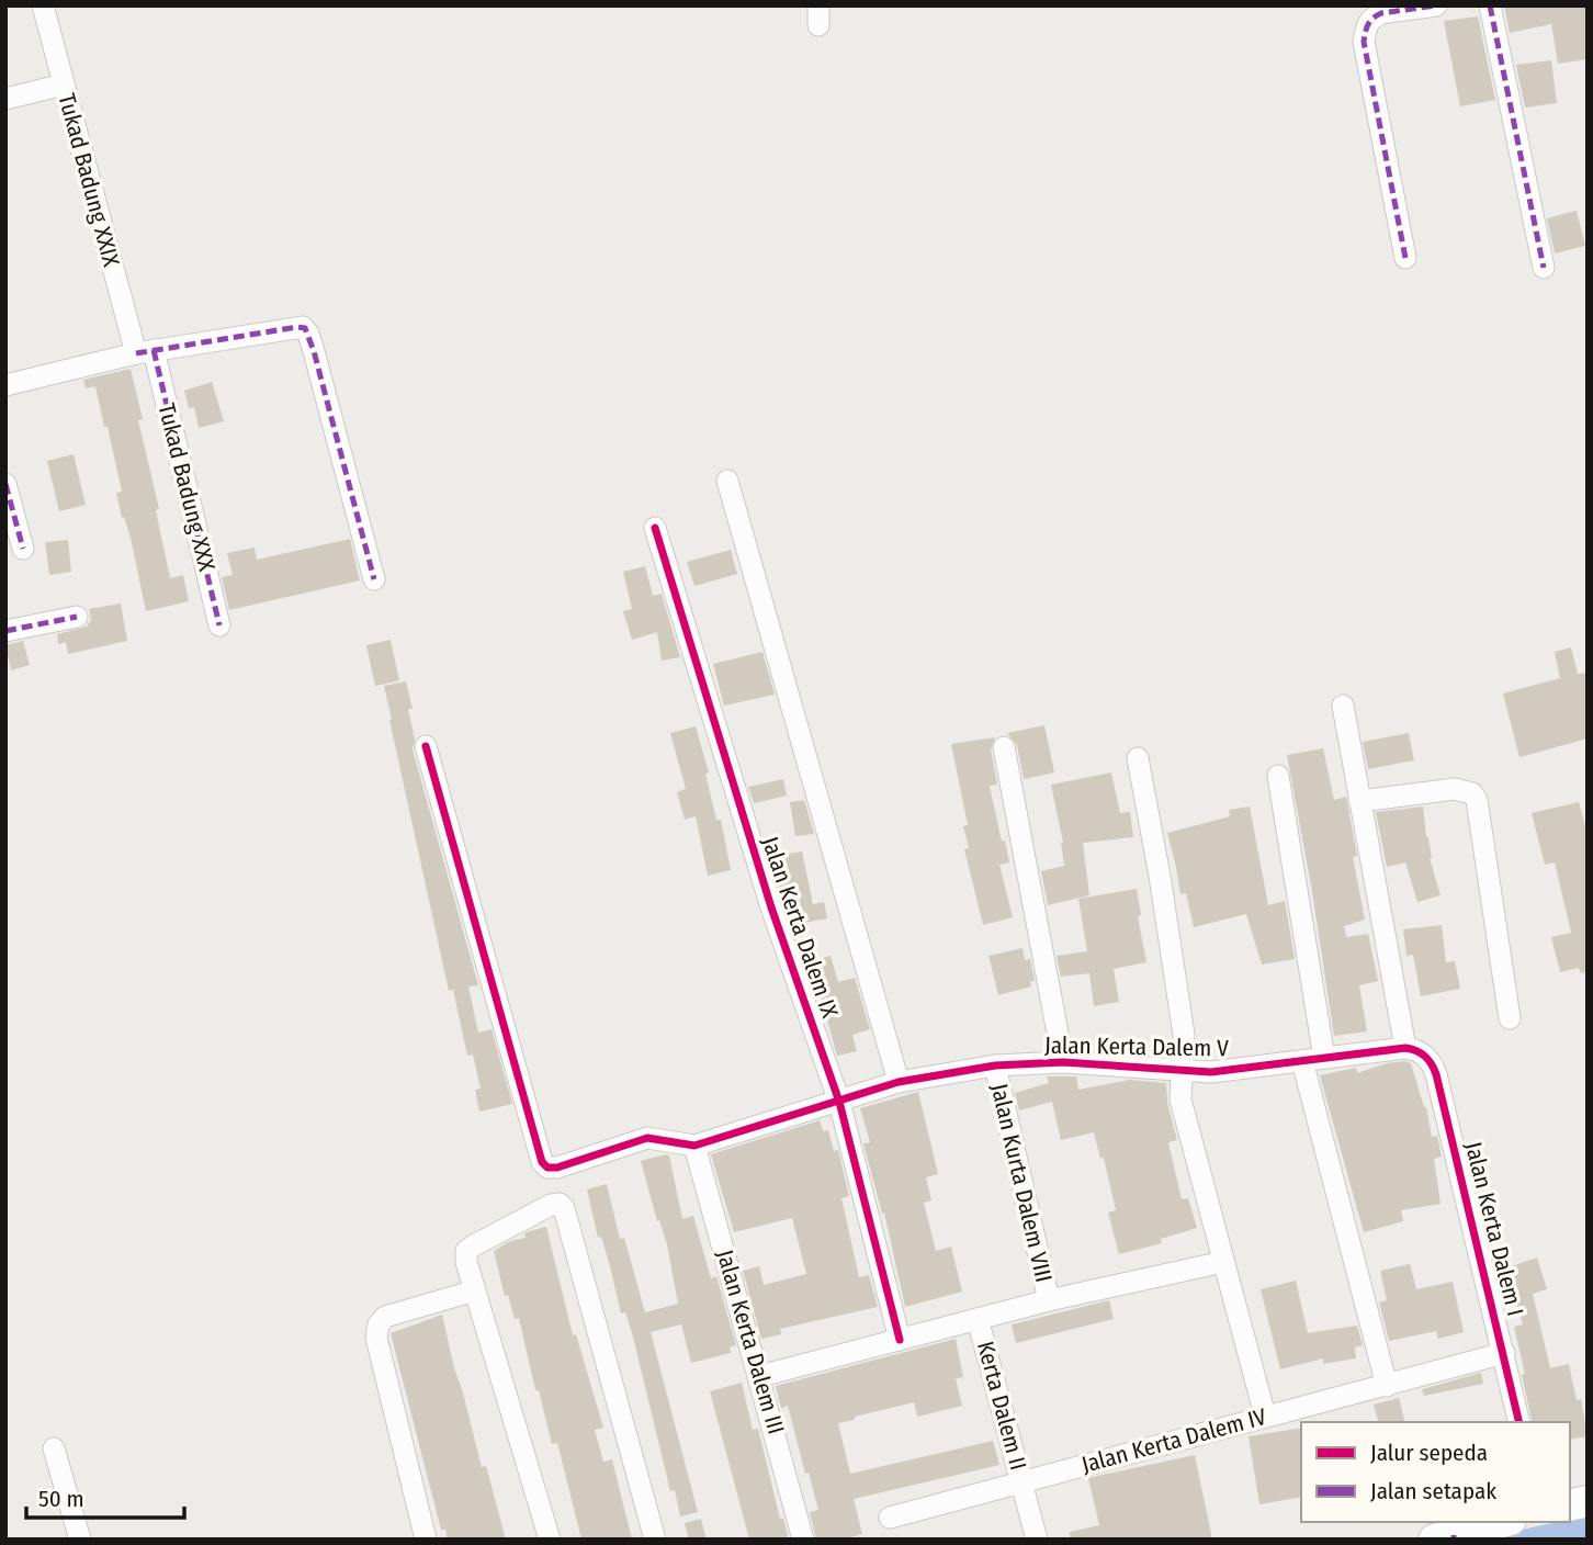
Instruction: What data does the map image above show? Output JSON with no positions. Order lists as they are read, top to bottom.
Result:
{
  "streets": {
    "street": [
      "Tukad Badung XXIX",
      "Tukad Badung XXX",
      "Jalan Kerta Dalem IX",
      "Jalan Kerta Dalem V",
      "Jalan Kurta Dalem VIII",
      "Jalan Kerta Dalem I",
      "Jalan Kerta Dalem III",
      "Kerta Dalem II",
      "Jalan Kerta Dalem IV"
    ]
  },
  "crossings": [
    ["Tukad Badung XXIX", "Tukad Badung XXX"],
    ["Jalan Kerta Dalem IX", "Jalan Kerta Dalem V"],
    ["Jalan Kerta Dalem V", "Jalan Kurta Dalem VIII"],
    ["Jalan Kerta Dalem V", "Jalan Kerta Dalem I"],
    ["Jalan Kerta Dalem V", "Jalan Kerta Dalem III"],
    ["Jalan Kerta Dalem I", "Jalan Kerta Dalem IV"],
    ["Kerta Dalem II", "Jalan Kerta Dalem IV"]
  ],
  "legend": ["Jalur sepeda", "Jalan setapak"],
  "scale_bar": "50 m"
}
